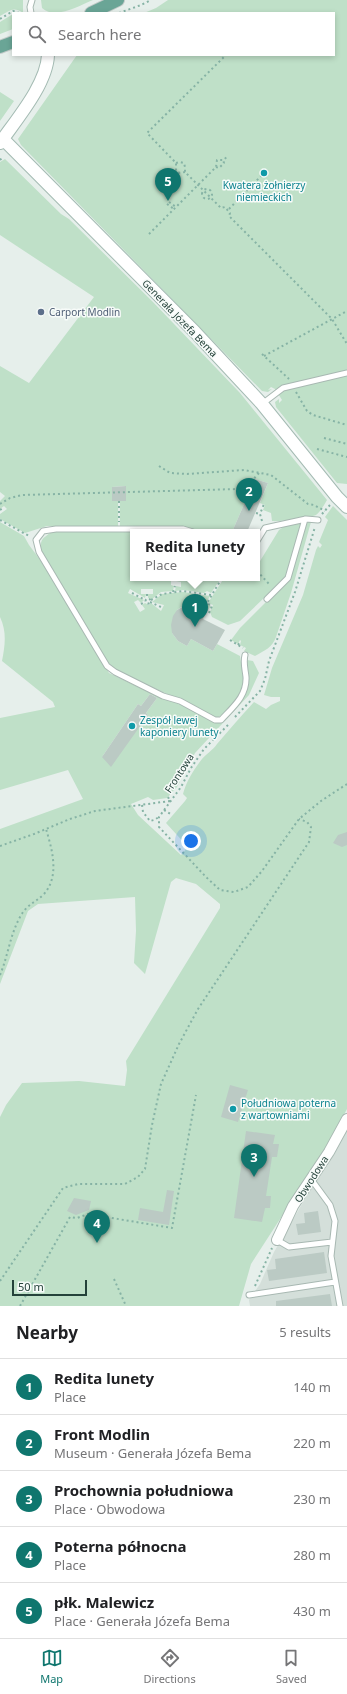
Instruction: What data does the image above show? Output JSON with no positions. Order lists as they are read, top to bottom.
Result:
{
  "streets": {
    "street": ["Generała Józefa Bema", "Obwodowa"],
    "path": ["Frontowa"]
  },
  "crossings": [
    ["Generała Józefa Bema", "Frontowa"]
  ],
  "places": [
    "Kwatera żołnierzy niemieckich",
    "Carport Modlin",
    "Zespół lewej kaponiery lunety",
    "Południowa poterna z wartowniami"
  ],
  "scale_bar": "50 m",
  "page": {
    "search": "Search here",
    "pins": [
      "5",
      "2",
      "1",
      "3",
      "4"
    ],
    "popup": ["Redita lunety", "Place"],
    "scale": "50 m",
    "heading": ["Nearby", "5 results"],
    "list": [
      {
        "mark": "1",
        "name": "Redita lunety",
        "note": "Place",
        "value": "140 m"
      },
      {
        "mark": "2",
        "name": "Front Modlin",
        "note": "Museum · Generała Józefa Bema",
        "value": "220 m"
      },
      {
        "mark": "3",
        "name": "Prochownia południowa",
        "note": "Place · Obwodowa",
        "value": "230 m"
      },
      {
        "mark": "4",
        "name": "Poterna północna",
        "note": "Place",
        "value": "280 m"
      },
      {
        "mark": "5",
        "name": "płk. Malewicz",
        "note": "Place · Generała Józefa Bema",
        "value": "430 m"
      }
    ],
    "nav": ["Map", "Directions", "Saved"]
  }
}
